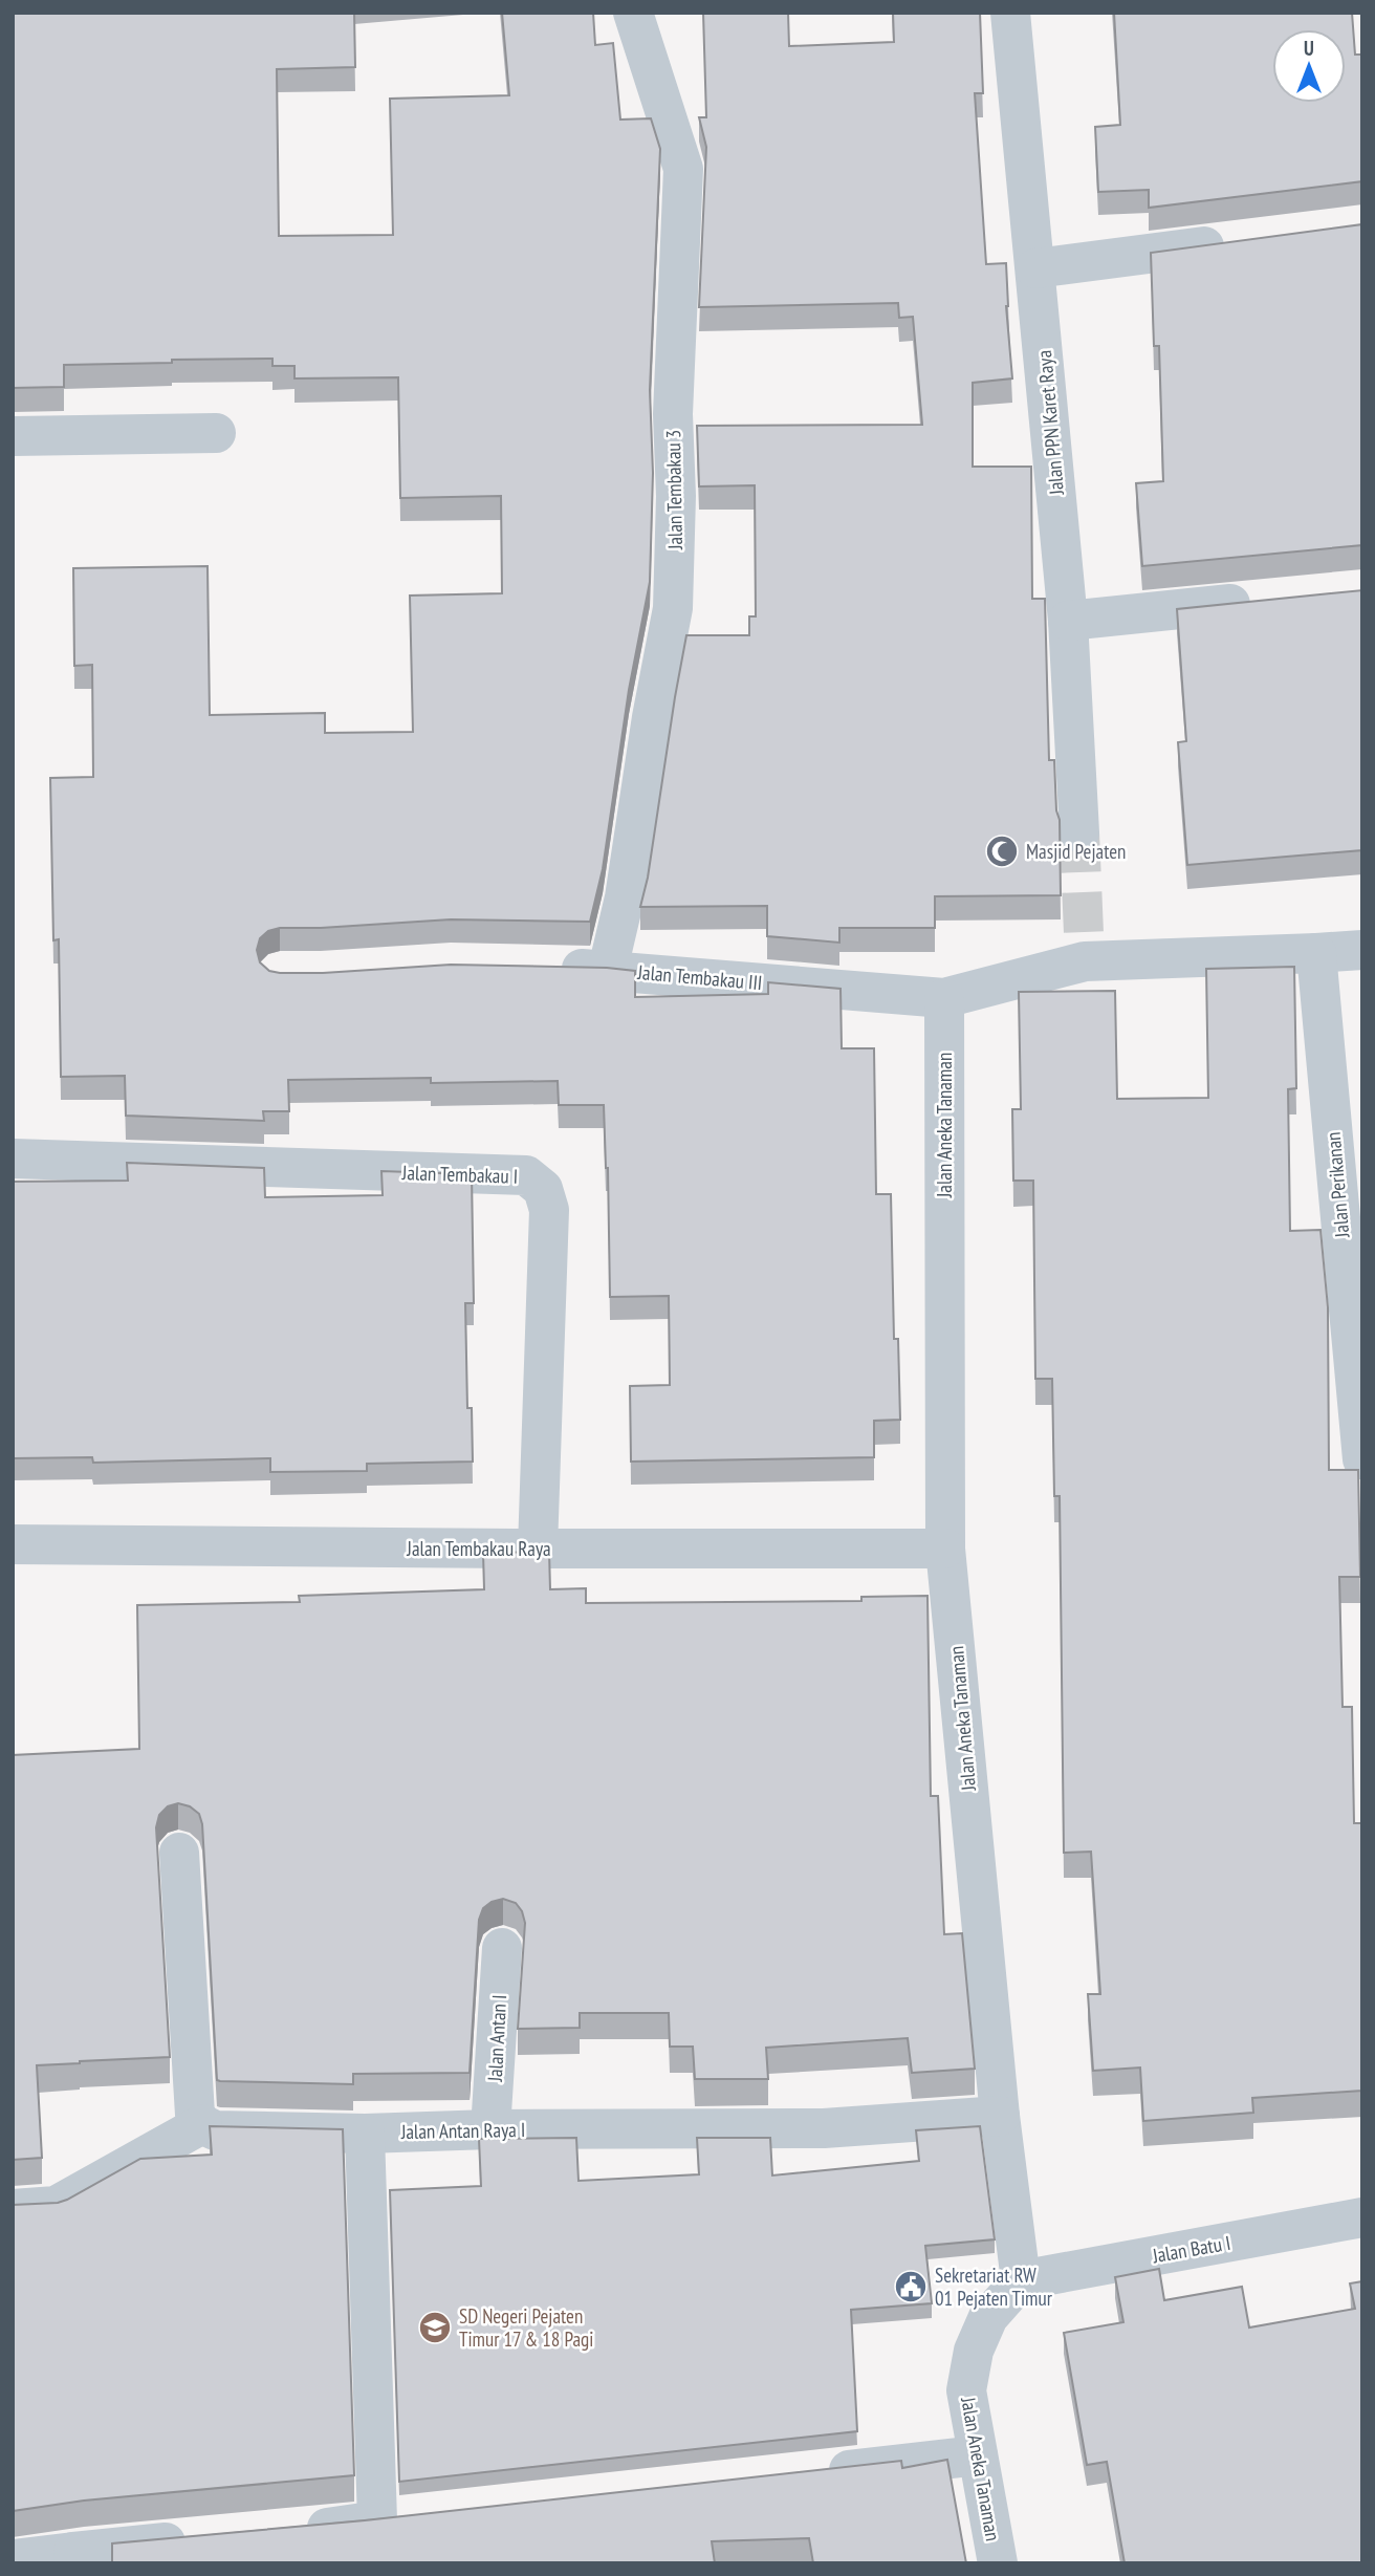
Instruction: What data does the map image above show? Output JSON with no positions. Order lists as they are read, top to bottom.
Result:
{
  "streets": {
    "street": [
      "Jalan PPN Karet Raya",
      "Jalan Tembakau 3",
      "Jalan Tembakau III",
      "Jalan Aneka Tanaman",
      "Jalan Tembakau I",
      "Jalan Perikanan",
      "Jalan Tembakau Raya",
      "Jalan Antan I",
      "Jalan Antan Raya I",
      "Jalan Batu I"
    ]
  },
  "crossings": [
    ["Jalan Tembakau 3", "Jalan Tembakau III"],
    ["Jalan Tembakau III", "Jalan Aneka Tanaman"],
    ["Jalan Aneka Tanaman", "Jalan Tembakau Raya"],
    ["Jalan Aneka Tanaman", "Jalan Antan Raya I"],
    ["Jalan Aneka Tanaman", "Jalan Batu I"],
    ["Jalan Tembakau I", "Jalan Tembakau Raya"],
    ["Jalan Antan I", "Jalan Antan Raya I"]
  ],
  "places": {
    "mosque": ["Masjid Pejaten"],
    "public building": ["Sekretariat RW 01 Pejaten Timur"],
    "school or university": ["SD Negeri Pejaten Timur 17 & 18 Pagi"]
  },
  "north": "top"
}
